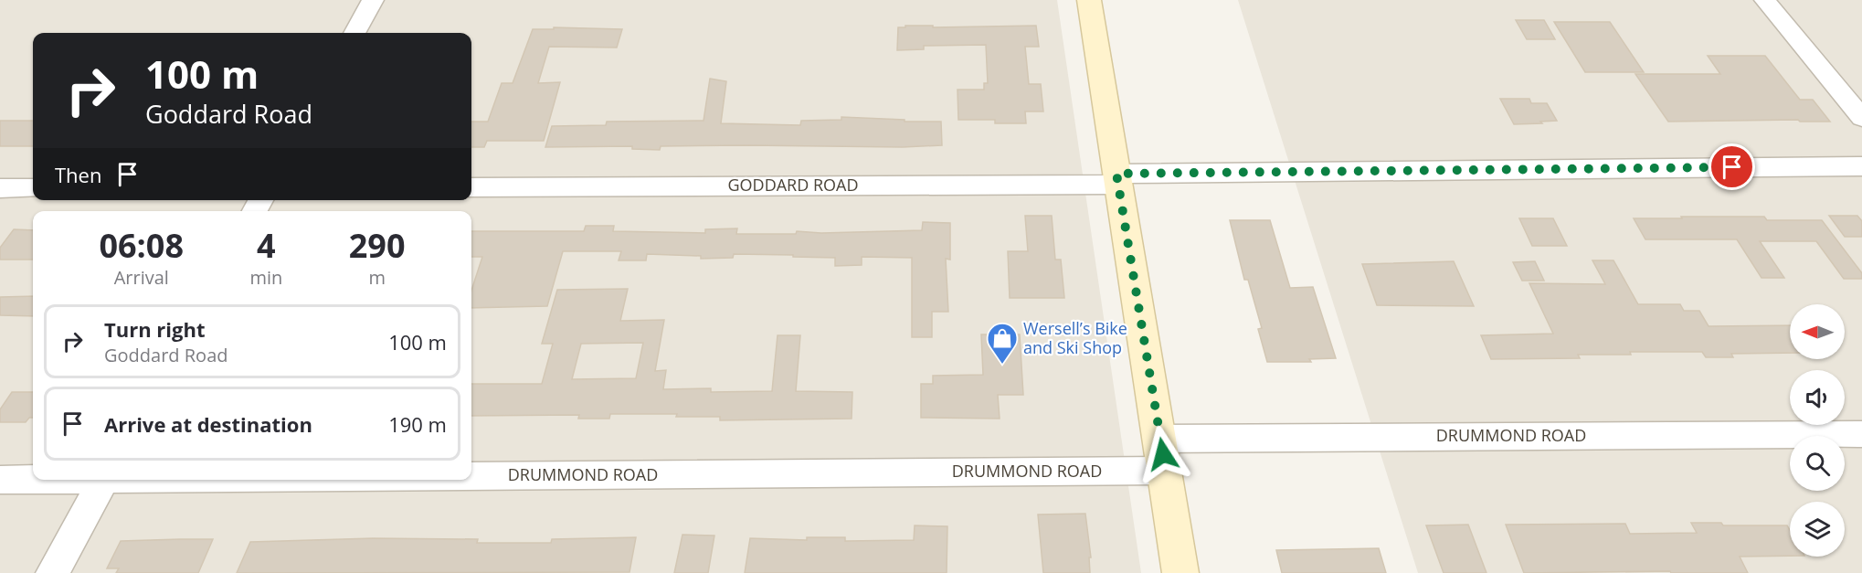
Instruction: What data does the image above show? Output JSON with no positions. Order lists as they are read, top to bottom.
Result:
{
  "streets": {
    "street": ["GODDARD ROAD", "DRUMMOND ROAD"]
  },
  "places": {
    "shop": ["Wersell’s Bike and Ski Shop"]
  },
  "north": "left",
  "page": {
    "turn": ["100 m", "Goddard Road"],
    "then": "Then",
    "eta": [
      "06:08",
      "Arrival",
      "4",
      "min",
      "290",
      "m"
    ],
    "list": [
      {
        "name": "Turn right",
        "note": "Goddard Road",
        "value": "100 m"
      },
      {
        "name": "Arrive at destination",
        "value": "190 m"
      }
    ]
  }
}
